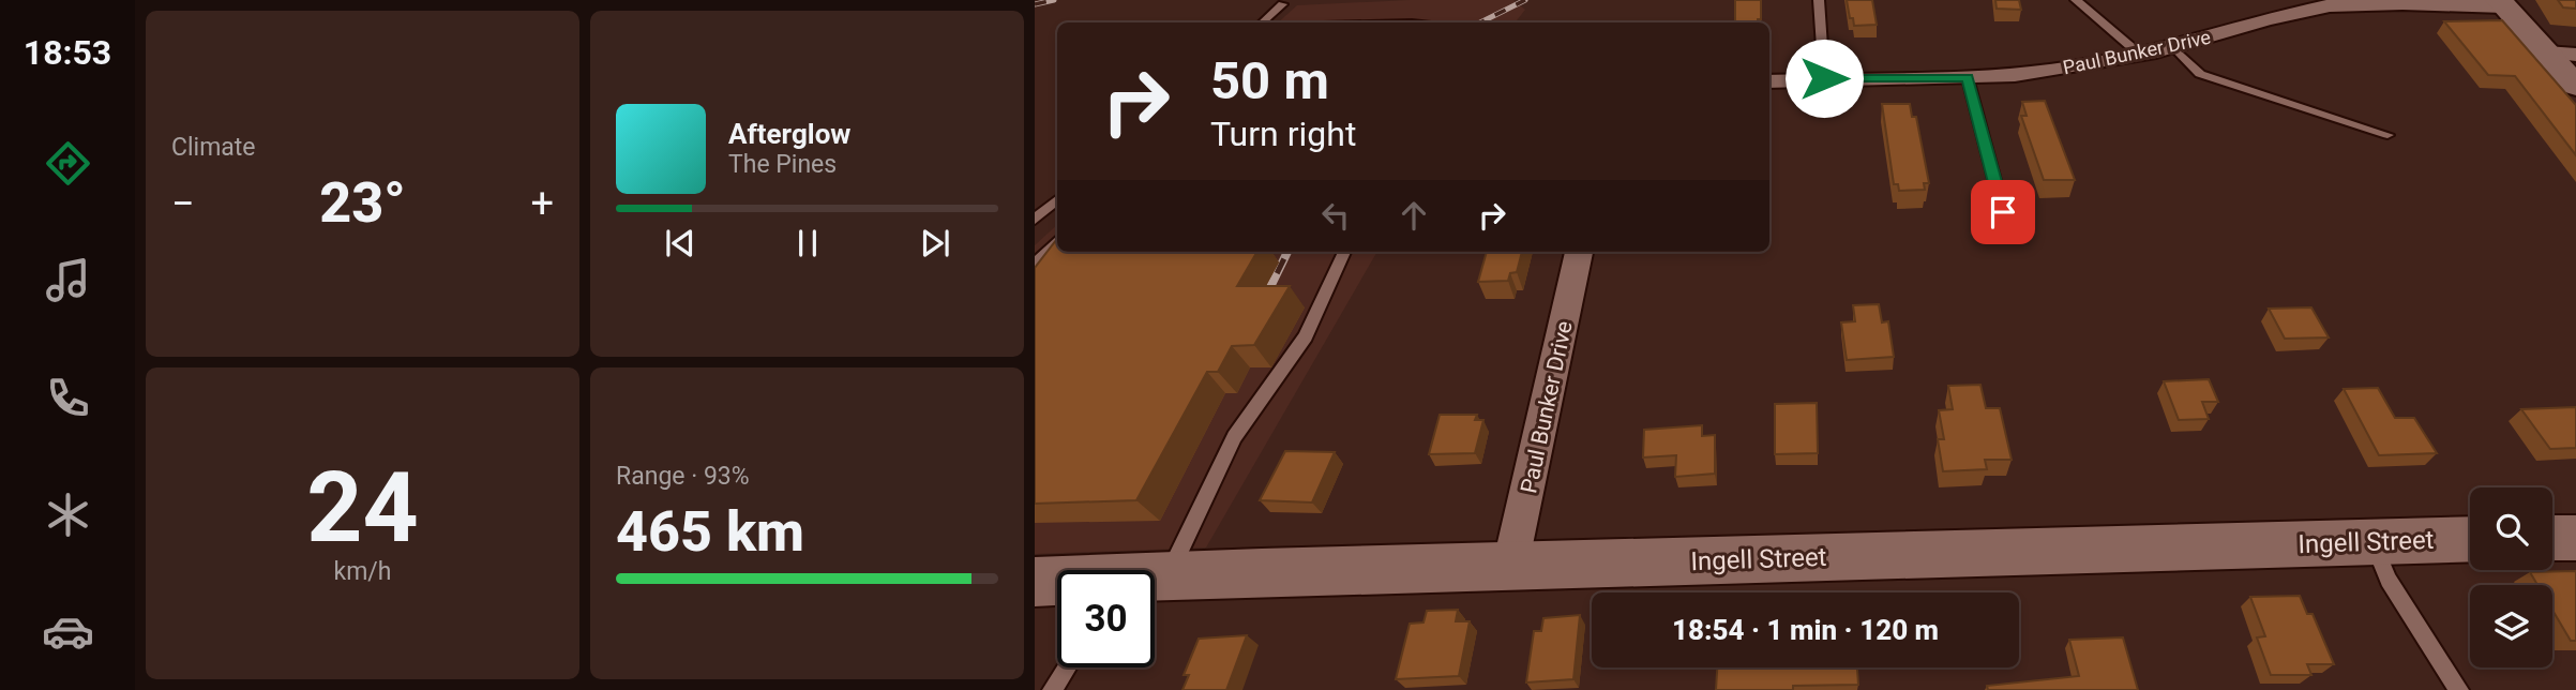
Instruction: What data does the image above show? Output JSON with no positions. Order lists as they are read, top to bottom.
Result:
{
  "streets": {
    "street": ["Paul Bunker Drive", "Ingell Street"]
  },
  "crossings": [
    ["Paul Bunker Drive", "Ingell Street"]
  ],
  "page": {
    "tabs": "18:53",
    "tile": [
      "Climate",
      ["24", "km/h"],
      ["Range · 93%", "465 km"]
    ],
    "turn": ["50 m", "Turn right"],
    "song": ["Afterglow", "The Pines"],
    "heat": ["−", "23°", "+"],
    "limit": "30",
    "trip": "18:54 · 1 min · 120 m"
  }
}
